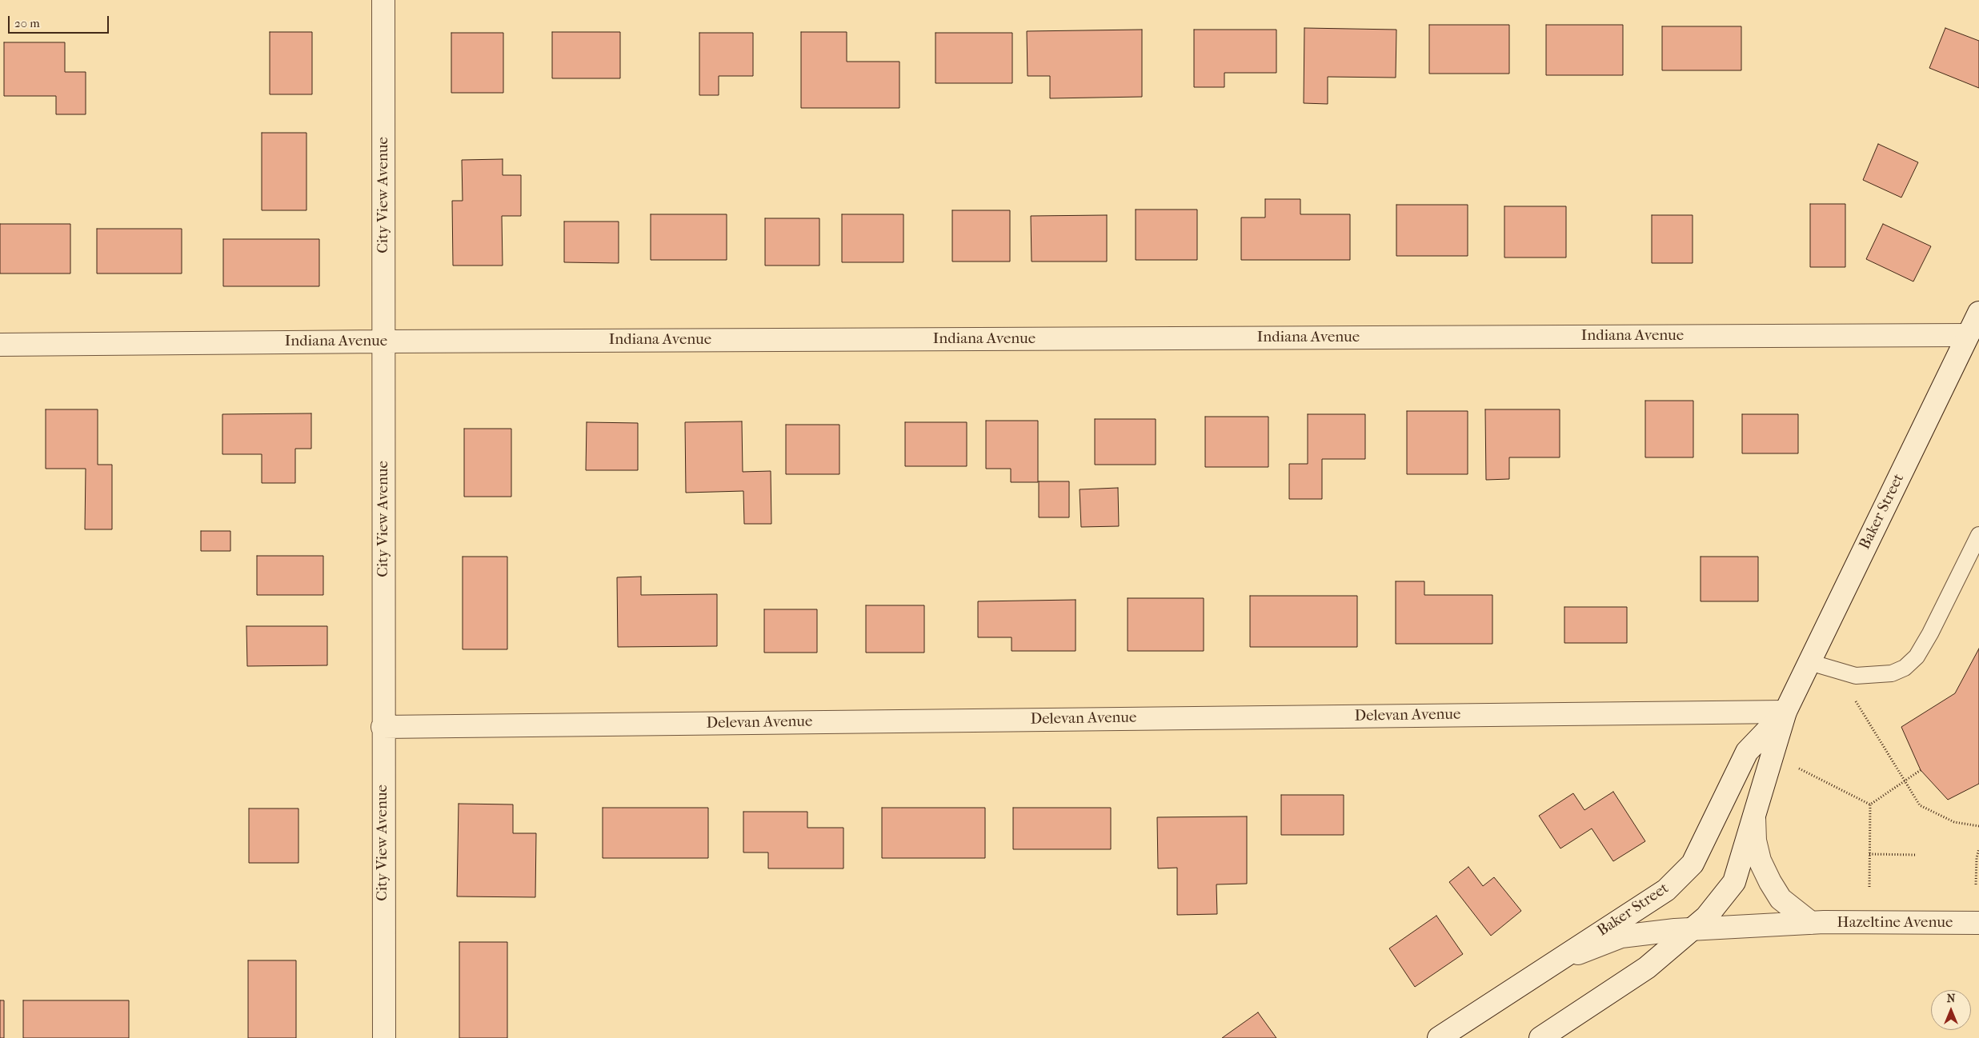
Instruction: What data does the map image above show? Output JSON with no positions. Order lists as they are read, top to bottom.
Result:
{
  "streets": {
    "street": [
      "City View Avenue",
      "Indiana Avenue",
      "Baker Street",
      "Delevan Avenue",
      "Hazeltine Avenue"
    ]
  },
  "crossings": [
    ["City View Avenue", "Indiana Avenue"],
    ["City View Avenue", "Delevan Avenue"],
    ["Indiana Avenue", "Baker Street"],
    ["Baker Street", "Delevan Avenue"],
    ["Baker Street", "Hazeltine Avenue"]
  ],
  "scale_bar": "20 m",
  "north": "top"
}
